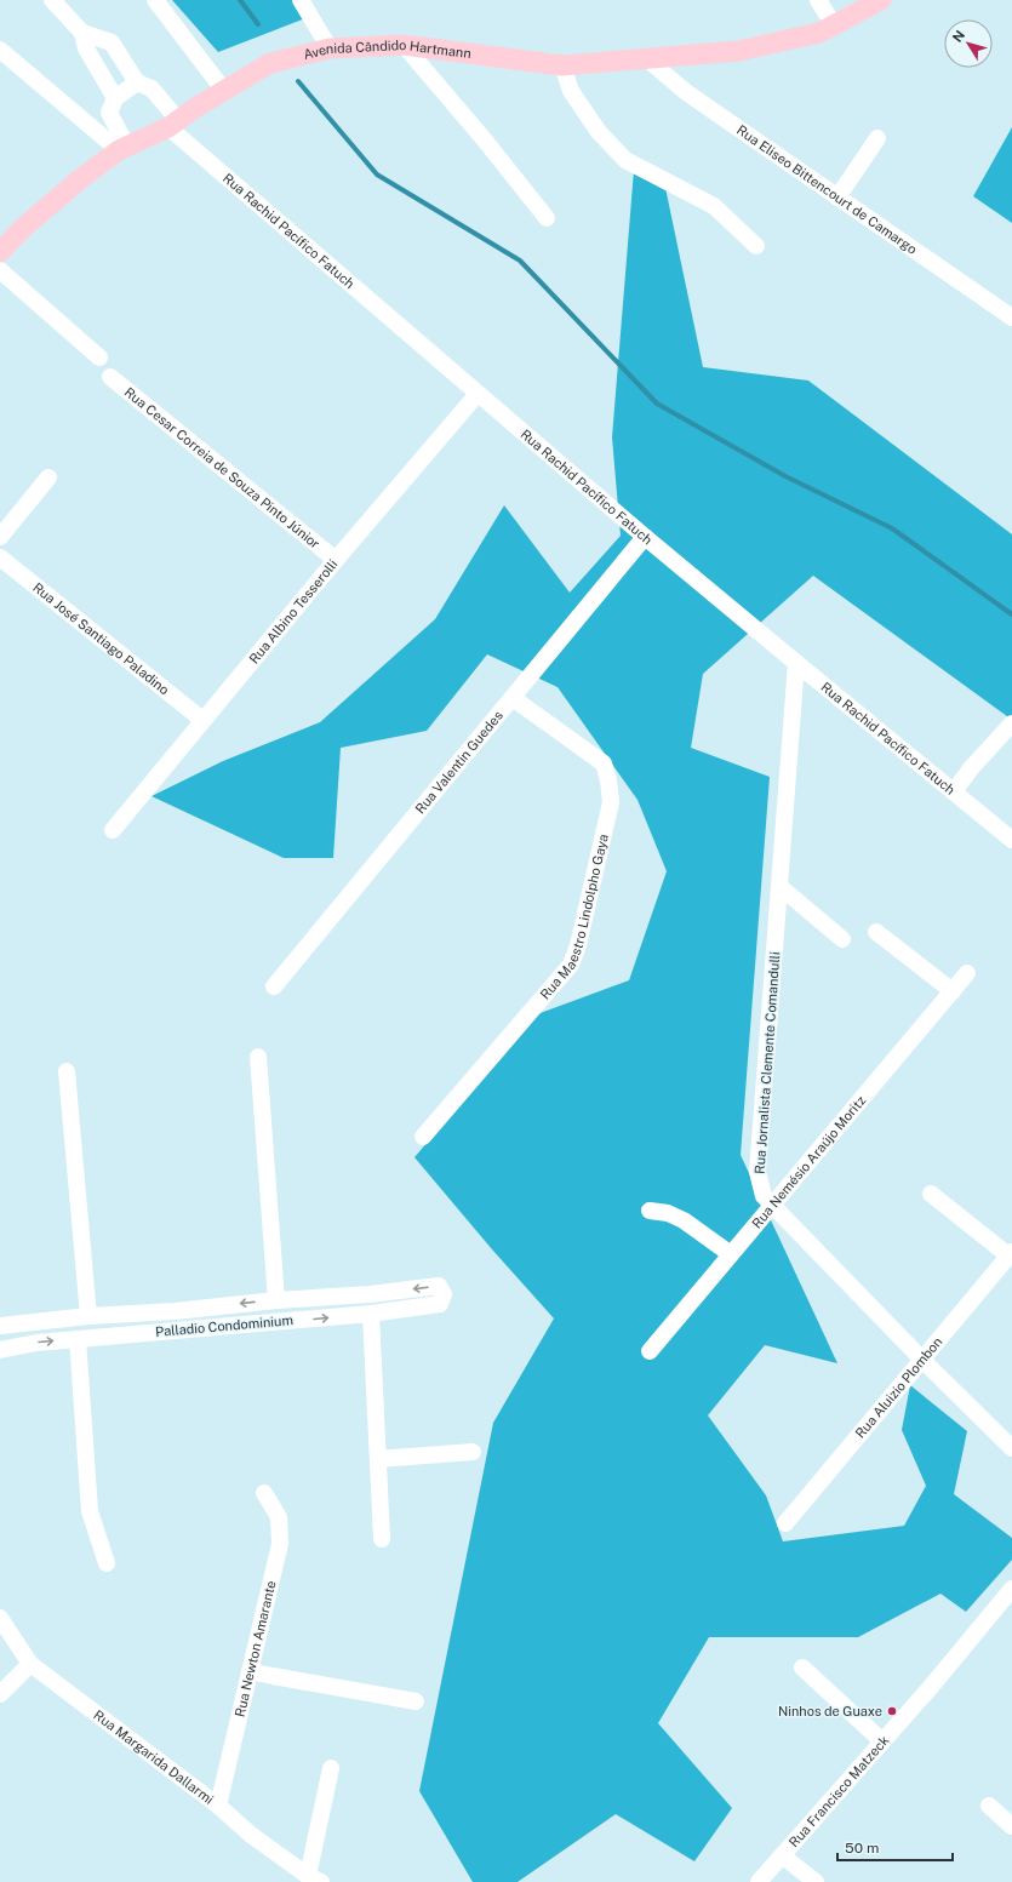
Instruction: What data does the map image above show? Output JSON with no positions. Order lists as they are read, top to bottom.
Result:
{
  "streets": {
    "main road": ["Avenida Cândido Hartmann"],
    "street": [
      "Rua Eliseo Bittencourt de Camargo",
      "Rua Rachid Pacífico Fatuch",
      "Rua Cesar Correia de Souza Pinto Júnior",
      "Rua Albino Tesserolli",
      "Rua José Santiago Paladino",
      "Rua Valentin Guedes",
      "Rua Maestro Lindolpho Gaya",
      "Rua Jornalista Clemente Comandulli",
      "Rua Nemésio Araújo Moritz",
      "Palladio Condominium",
      "Rua Aluizio Plombon",
      "Rua Newton Amarante",
      "Rua Margarida Dallarmi",
      "Rua Francisco Matzeck"
    ]
  },
  "crossings": [
    ["Avenida Cândido Hartmann", "Rua Eliseo Bittencourt de Camargo"],
    ["Avenida Cândido Hartmann", "Rua Rachid Pacífico Fatuch"],
    ["Rua Rachid Pacífico Fatuch", "Rua Albino Tesserolli"],
    ["Rua Rachid Pacífico Fatuch", "Rua Valentin Guedes"],
    ["Rua Rachid Pacífico Fatuch", "Rua Jornalista Clemente Comandulli"],
    ["Rua Cesar Correia de Souza Pinto Júnior", "Rua Albino Tesserolli"],
    ["Rua Albino Tesserolli", "Rua José Santiago Paladino"],
    ["Rua Valentin Guedes", "Rua Maestro Lindolpho Gaya"],
    ["Rua Jornalista Clemente Comandulli", "Rua Nemésio Araújo Moritz"],
    ["Rua Jornalista Clemente Comandulli", "Rua Aluizio Plombon"],
    ["Rua Newton Amarante", "Rua Margarida Dallarmi"]
  ],
  "places": ["Ninhos de Guaxe"],
  "scale_bar": "50 m",
  "north": "top left"
}
